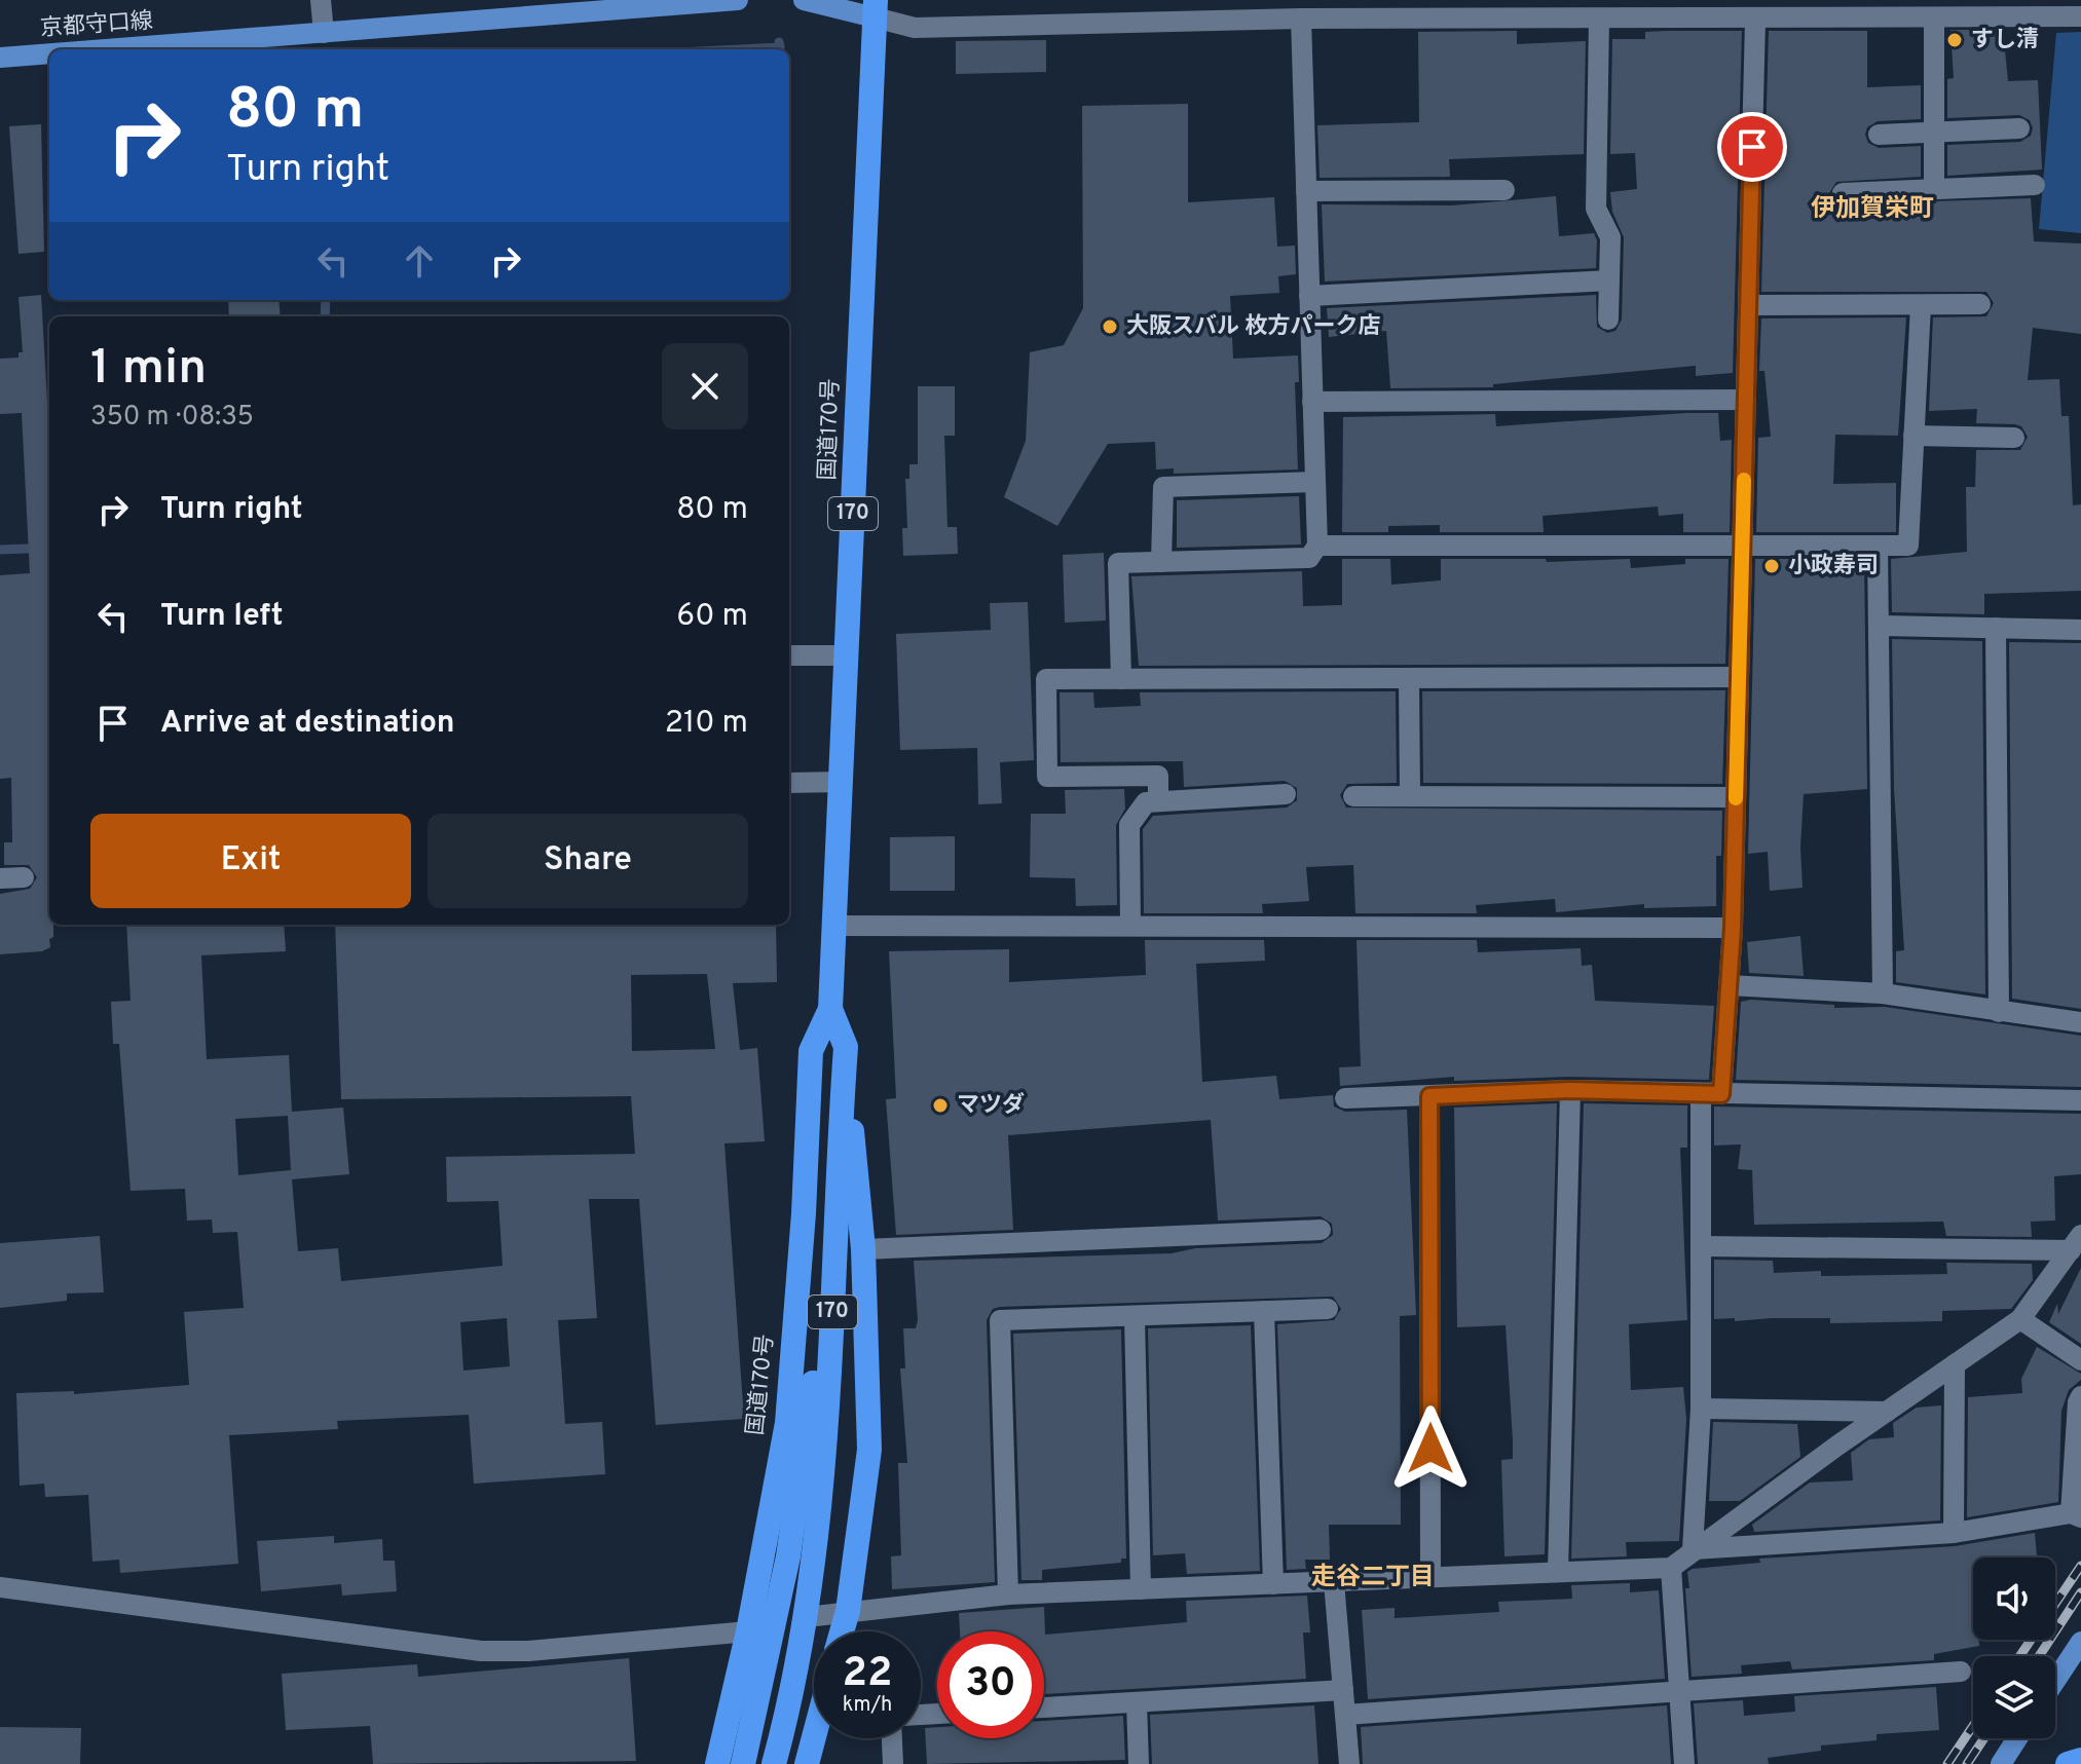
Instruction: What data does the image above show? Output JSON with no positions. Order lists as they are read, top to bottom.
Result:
{
  "streets": {
    "highway": ["国道170号", "170"],
    "main road": ["京都守口線"]
  },
  "crossings": [
    ["国道170号", "170"]
  ],
  "districts": ["伊加賀栄町", "走谷二丁目"],
  "places": [
    "すし清",
    "大阪スバル 枚方パーク店",
    "小政寿司",
    "マツダ"
  ],
  "page": {
    "turn": ["80 m", "Turn right"],
    "heading": ["1 min", "350 m · 08:35"],
    "list": [
      {
        "name": "Turn right",
        "value": "80 m"
      },
      {
        "name": "Turn left",
        "value": "60 m"
      },
      {
        "name": "Arrive at destination",
        "value": "210 m"
      }
    ],
    "buttons": ["Exit", "Share"],
    "speed": "22 km/h",
    "limit": "30"
  }
}
